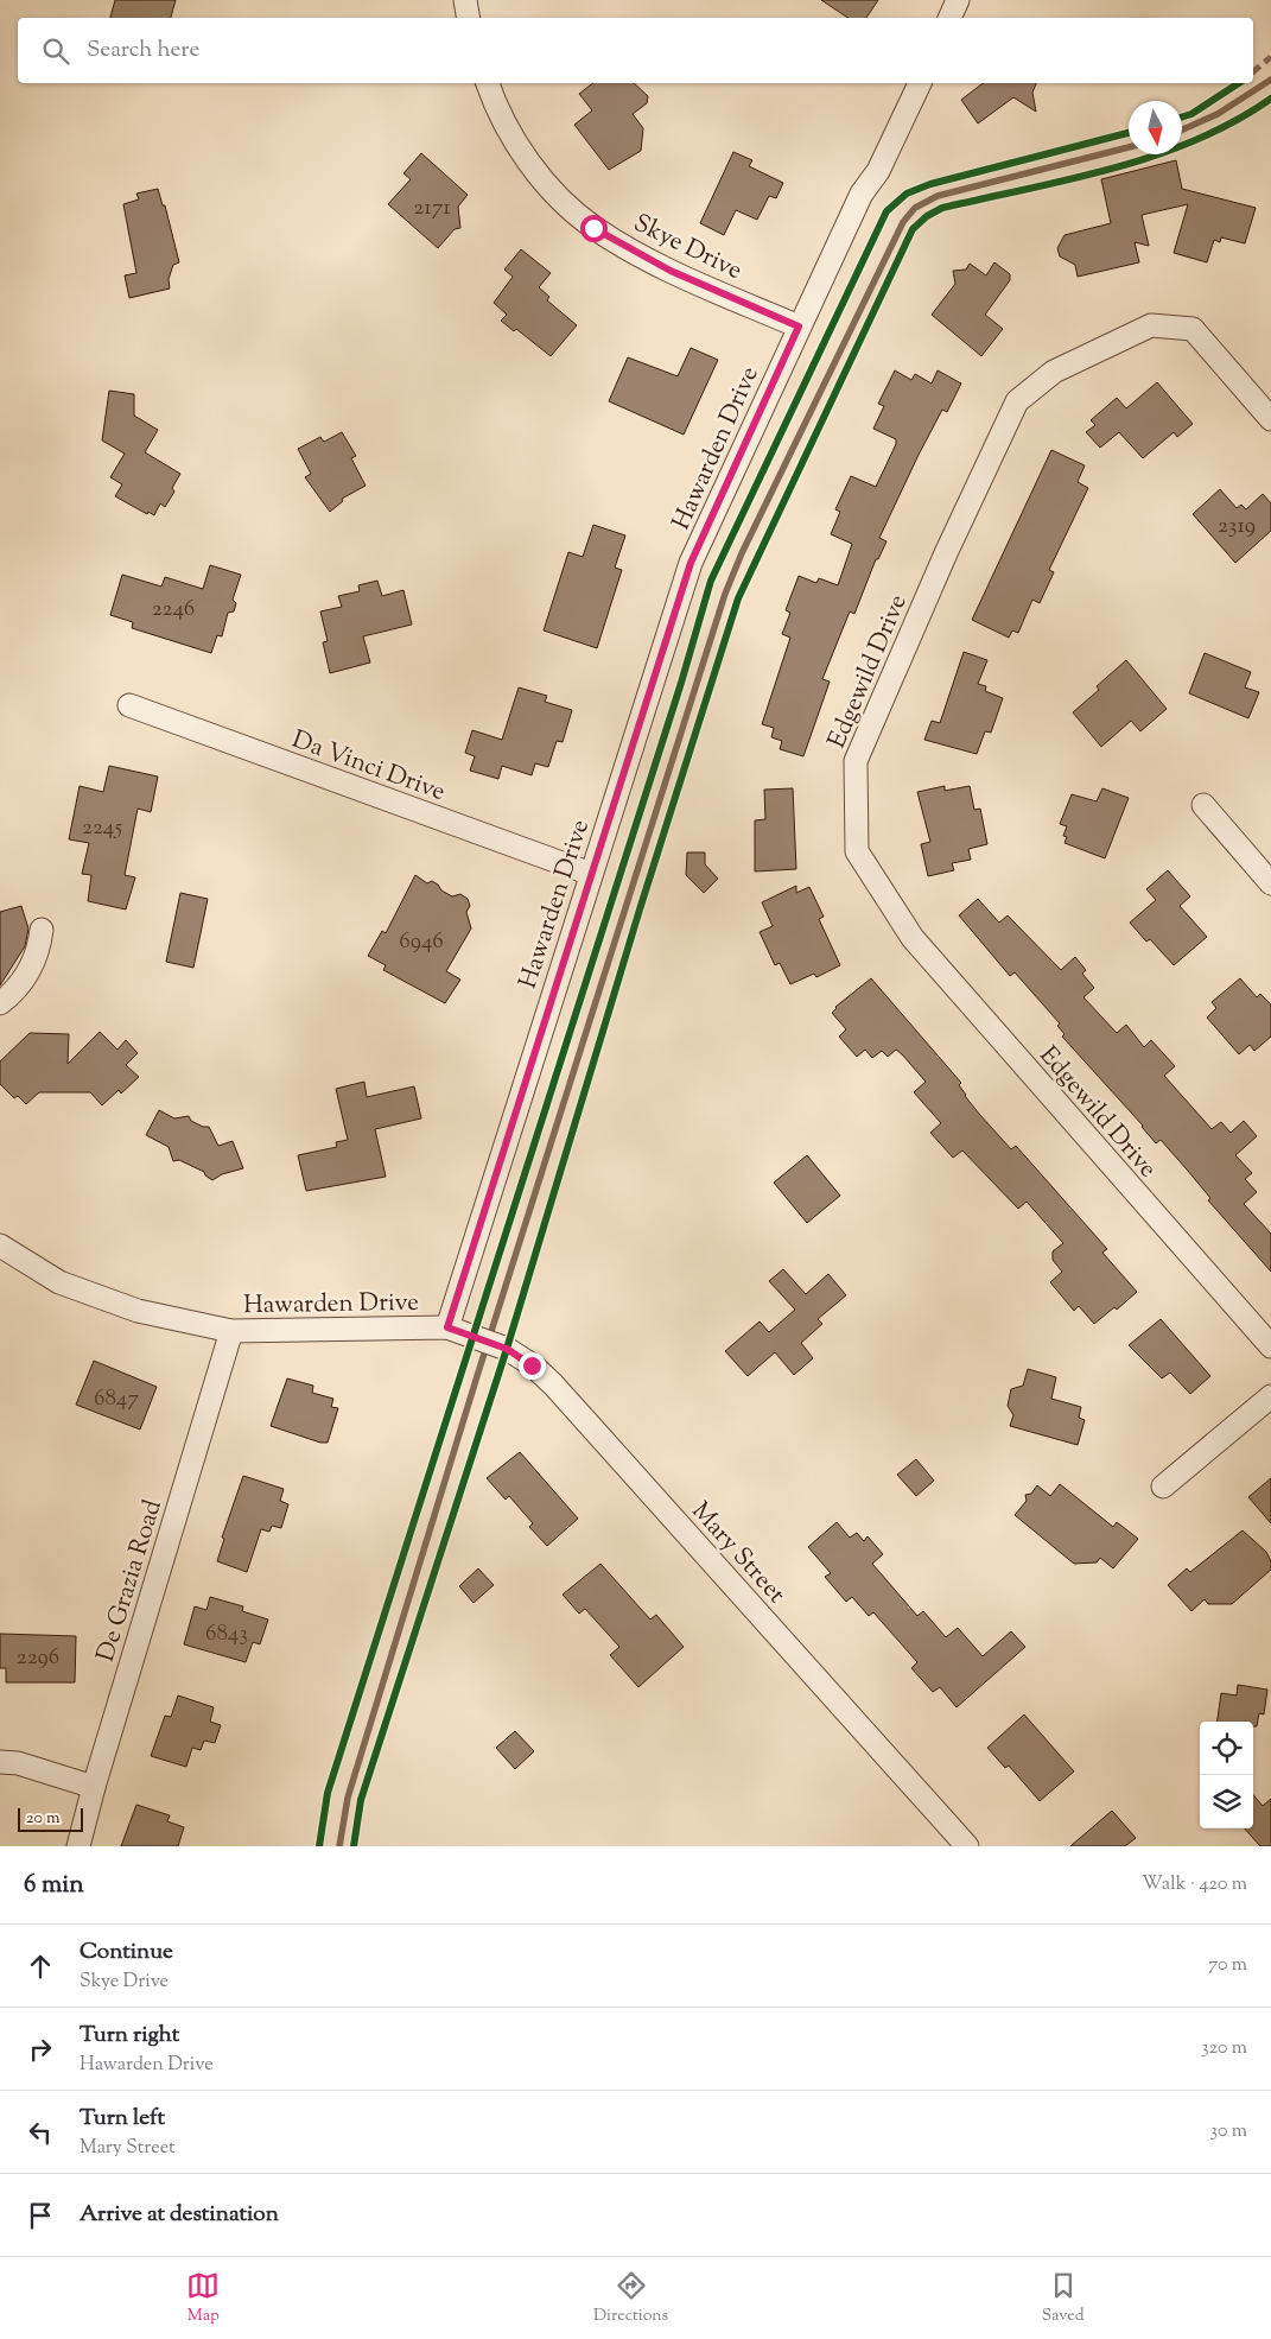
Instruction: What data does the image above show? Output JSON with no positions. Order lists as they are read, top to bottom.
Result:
{
  "streets": {
    "street": [
      "Skye Drive",
      "Hawarden Drive",
      "Edgewild Drive",
      "Da Vinci Drive",
      "Mary Street",
      "De Grazia Road"
    ]
  },
  "crossings": [
    ["Skye Drive", "Hawarden Drive"],
    ["Hawarden Drive", "Da Vinci Drive"],
    ["Hawarden Drive", "Mary Street"],
    ["Hawarden Drive", "De Grazia Road"]
  ],
  "house_numbers": [
    "2171",
    "2319",
    "2246",
    "2245",
    "6946",
    "6847",
    "6843",
    "2296"
  ],
  "scale_bar": "20 m",
  "north": "bottom",
  "page": {
    "search": "Search here",
    "scale": "20 m",
    "heading": ["6 min", "Walk · 420 m"],
    "list": [
      ["Continue", "Skye Drive", "70 m"],
      ["Turn right", "Hawarden Drive", "320 m"],
      ["Turn left", "Mary Street", "30 m"],
      "Arrive at destination"
    ],
    "nav": ["Map", "Directions", "Saved"]
  }
}
